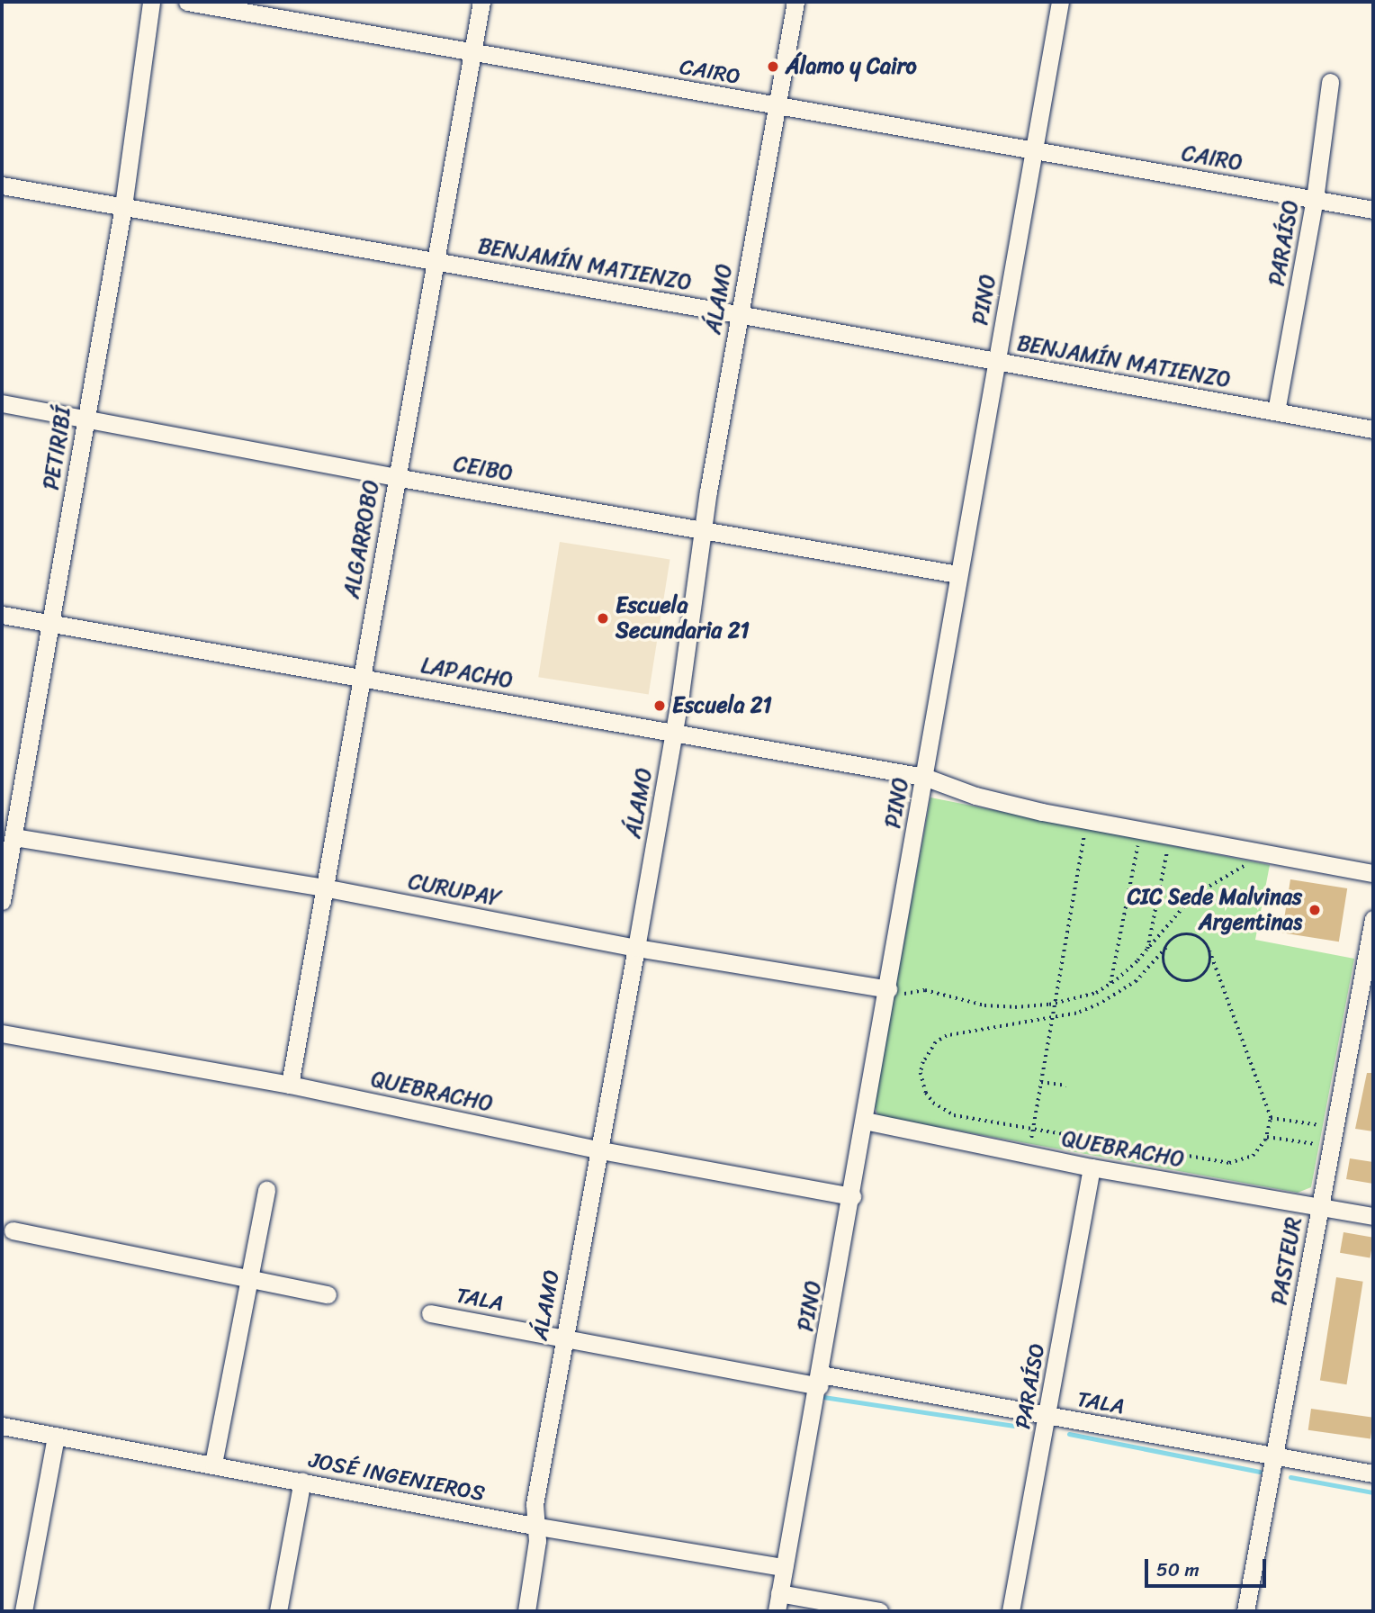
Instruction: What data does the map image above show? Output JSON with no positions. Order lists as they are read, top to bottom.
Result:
{
  "streets": {
    "street": [
      "CAIRO",
      "PARAÍSO",
      "BENJAMÍN MATIENZO",
      "ÁLAMO",
      "PINO",
      "PETIRIBÍ",
      "CEIBO",
      "ALGARROBO",
      "LAPACHO",
      "CURUPAY",
      "QUEBRACHO",
      "PASTEUR",
      "TALA",
      "JOSÉ INGENIEROS"
    ]
  },
  "crossings": [
    ["CAIRO", "PARAÍSO"],
    ["CAIRO", "ÁLAMO"],
    ["CAIRO", "PINO"],
    ["CAIRO", "ALGARROBO"],
    ["PARAÍSO", "BENJAMÍN MATIENZO"],
    ["PARAÍSO", "QUEBRACHO"],
    ["PARAÍSO", "TALA"],
    ["BENJAMÍN MATIENZO", "ÁLAMO"],
    ["BENJAMÍN MATIENZO", "PINO"],
    ["BENJAMÍN MATIENZO", "PETIRIBÍ"],
    ["BENJAMÍN MATIENZO", "ALGARROBO"],
    ["ÁLAMO", "CEIBO"],
    ["ÁLAMO", "LAPACHO"],
    ["ÁLAMO", "CURUPAY"],
    ["ÁLAMO", "QUEBRACHO"],
    ["ÁLAMO", "TALA"],
    ["ÁLAMO", "JOSÉ INGENIEROS"],
    ["PINO", "CEIBO"],
    ["PINO", "LAPACHO"],
    ["PINO", "CURUPAY"],
    ["PINO", "QUEBRACHO"],
    ["PINO", "TALA"],
    ["PINO", "JOSÉ INGENIEROS"],
    ["PETIRIBÍ", "CEIBO"],
    ["PETIRIBÍ", "LAPACHO"],
    ["PETIRIBÍ", "CURUPAY"],
    ["CEIBO", "ALGARROBO"],
    ["ALGARROBO", "LAPACHO"],
    ["ALGARROBO", "CURUPAY"],
    ["ALGARROBO", "QUEBRACHO"],
    ["QUEBRACHO", "PASTEUR"],
    ["PASTEUR", "TALA"]
  ],
  "places": [
    "Álamo y Cairo",
    "Escuela Secundaria 21",
    "Escuela 21",
    "CIC Sede Malvinas Argentinas"
  ],
  "scale_bar": "50 m"
}
